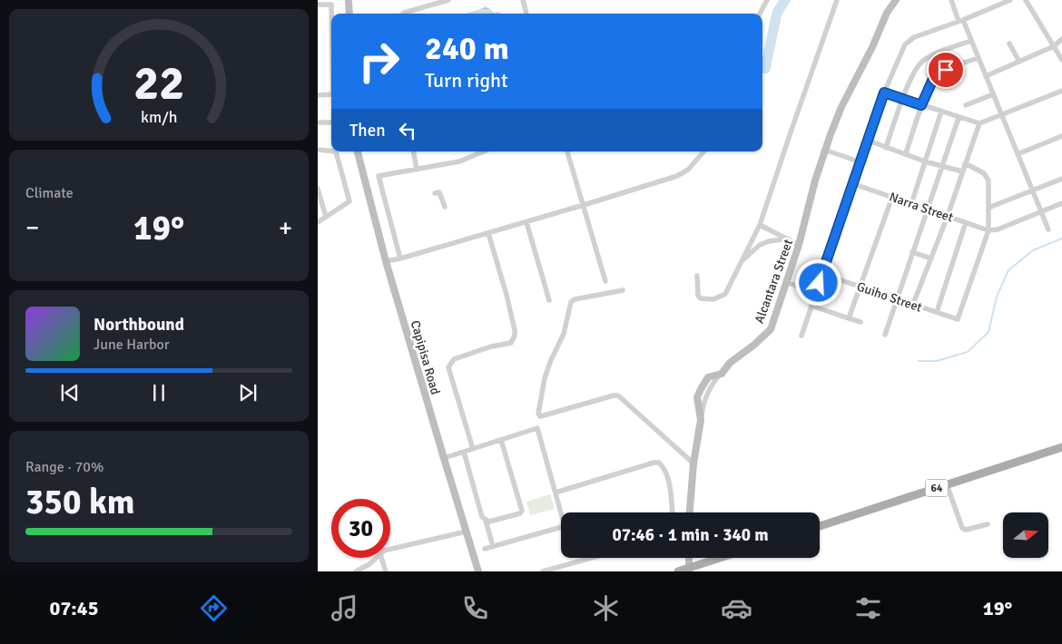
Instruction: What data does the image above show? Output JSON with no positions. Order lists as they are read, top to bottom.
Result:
{
  "streets": {
    "main road": ["64"],
    "street": [
      "Narra Street",
      "Alcantara Street",
      "Guiho Street",
      "Capipisa Road"
    ]
  },
  "crossings": [
    ["Narra Street", "Guiho Street"]
  ],
  "north": "right",
  "page": {
    "turn": ["240 m", "Turn right"],
    "then": "Then",
    "tile": [
      "Climate",
      ["Range · 70%", "350 km"]
    ],
    "heat": ["−", "19°", "+"],
    "song": ["Northbound", "June Harbor"],
    "limit": "30",
    "trip": "07:46 · 1 min · 340 m",
    "tabs": ["07:45", "19°"],
    "gauge": ["22", "km/h"]
  }
}
